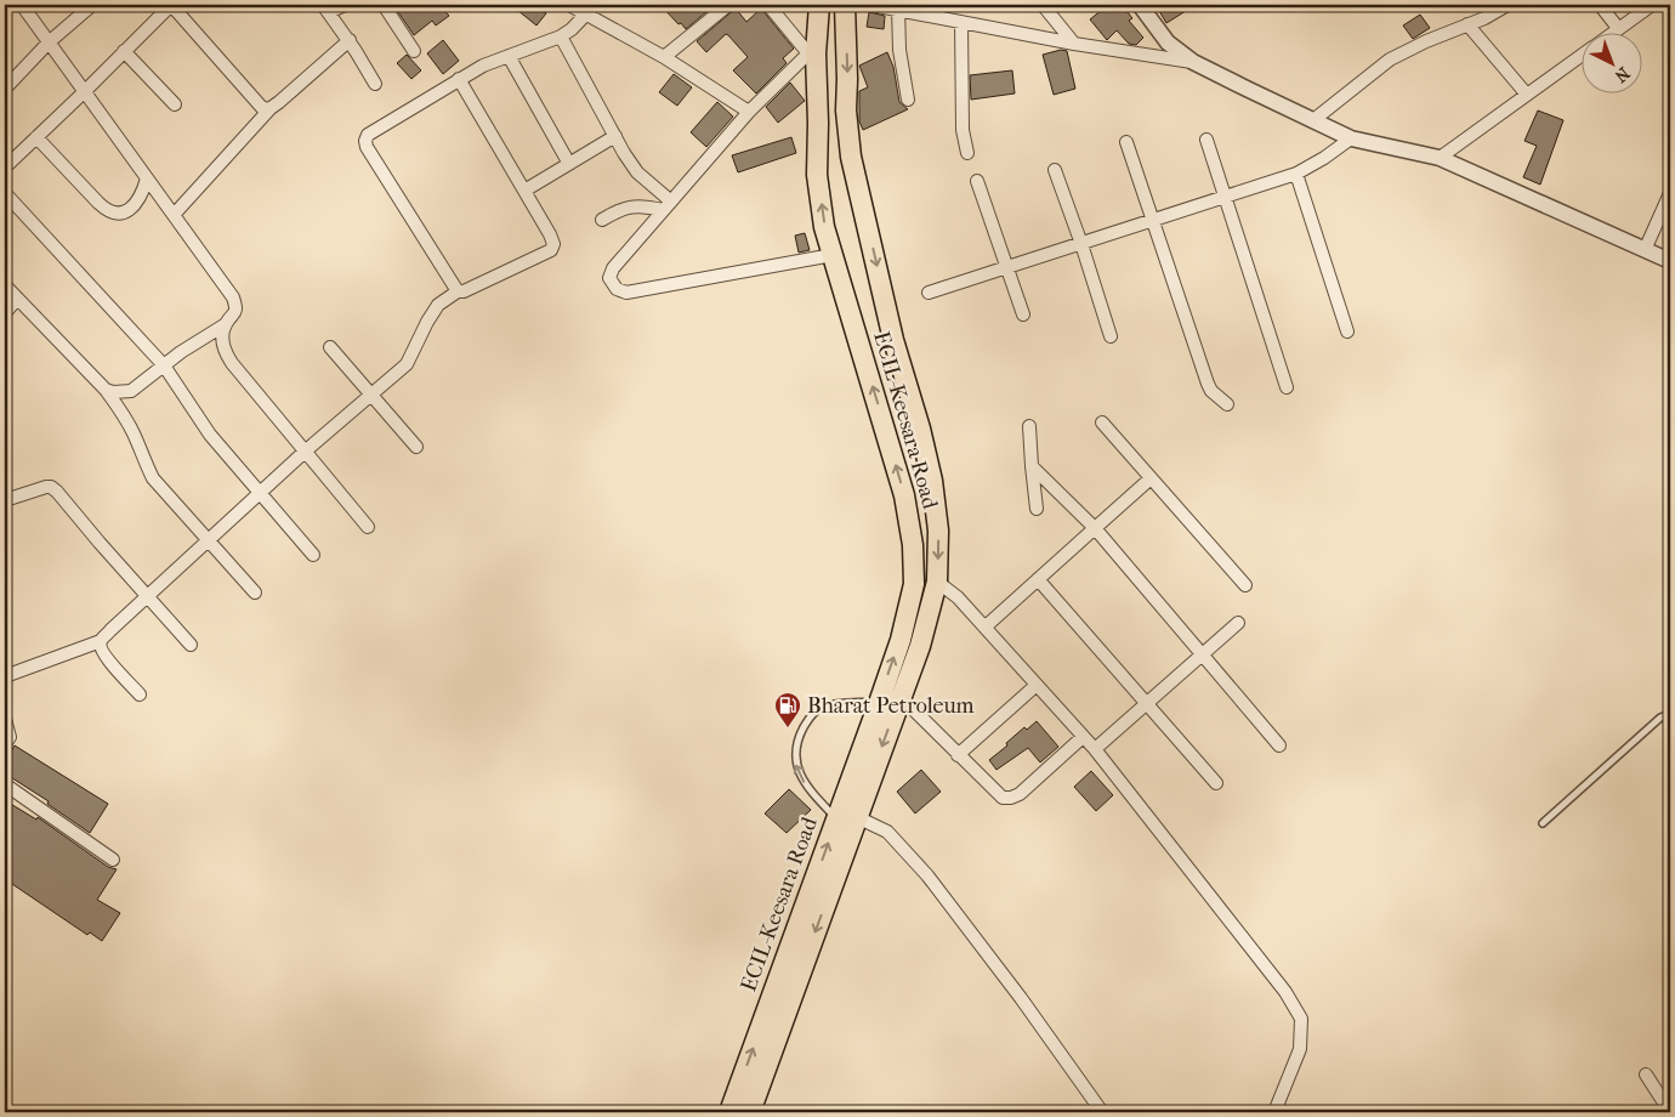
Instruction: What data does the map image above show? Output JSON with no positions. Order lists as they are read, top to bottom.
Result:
{
  "streets": {
    "main road": ["ECIL-Keesara Road"]
  },
  "places": {
    "fuel station": ["Bharat Petroleum"]
  },
  "north": "bottom right"
}
